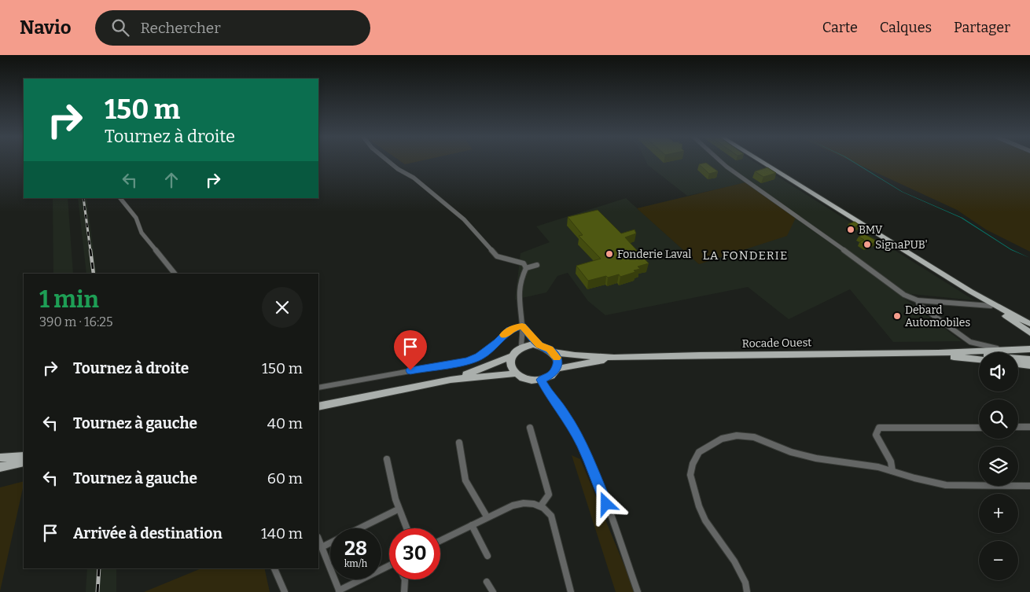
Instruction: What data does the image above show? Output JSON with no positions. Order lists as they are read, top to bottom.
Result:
{
  "streets": {
    "main road": ["Rocade Ouest"]
  },
  "districts": ["LA FONDERIE"],
  "places": [
    "BMV",
    "SignaPUB'",
    "Fonderie Laval",
    "Debard Automobiles"
  ],
  "page": {
    "header": "Navio",
    "search": "Rechercher",
    "nav": ["Carte", "Calques", "Partager"],
    "turn": ["150 m", "Tournez à droite"],
    "heading": ["1 min", "390 m · 16:25"],
    "list": [
      {
        "name": "Tournez à droite",
        "value": "150 m"
      },
      {
        "name": "Tournez à gauche",
        "value": "40 m"
      },
      {
        "name": "Tournez à gauche",
        "value": "60 m"
      },
      {
        "name": "Arrivée à destination",
        "value": "140 m"
      }
    ],
    "map_buttons": ["+", "−"],
    "speed": "28 km/h",
    "limit": "30"
  }
}
